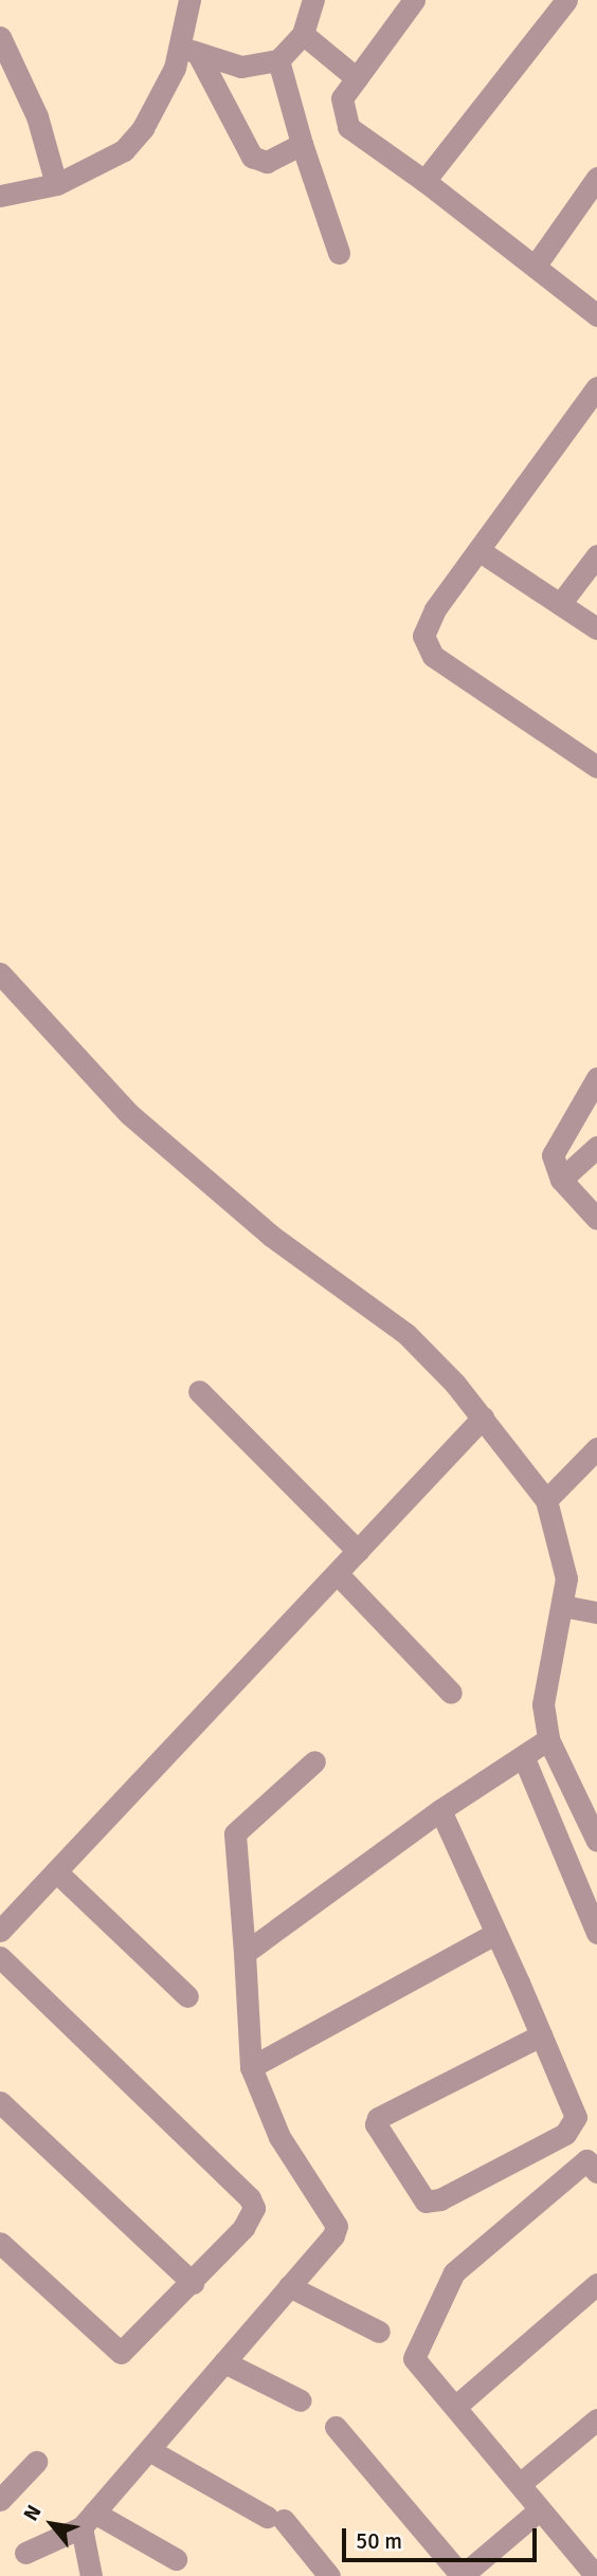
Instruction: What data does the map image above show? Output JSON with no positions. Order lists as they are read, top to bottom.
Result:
{
  "scale_bar": "50 m",
  "north": "top left"
}
